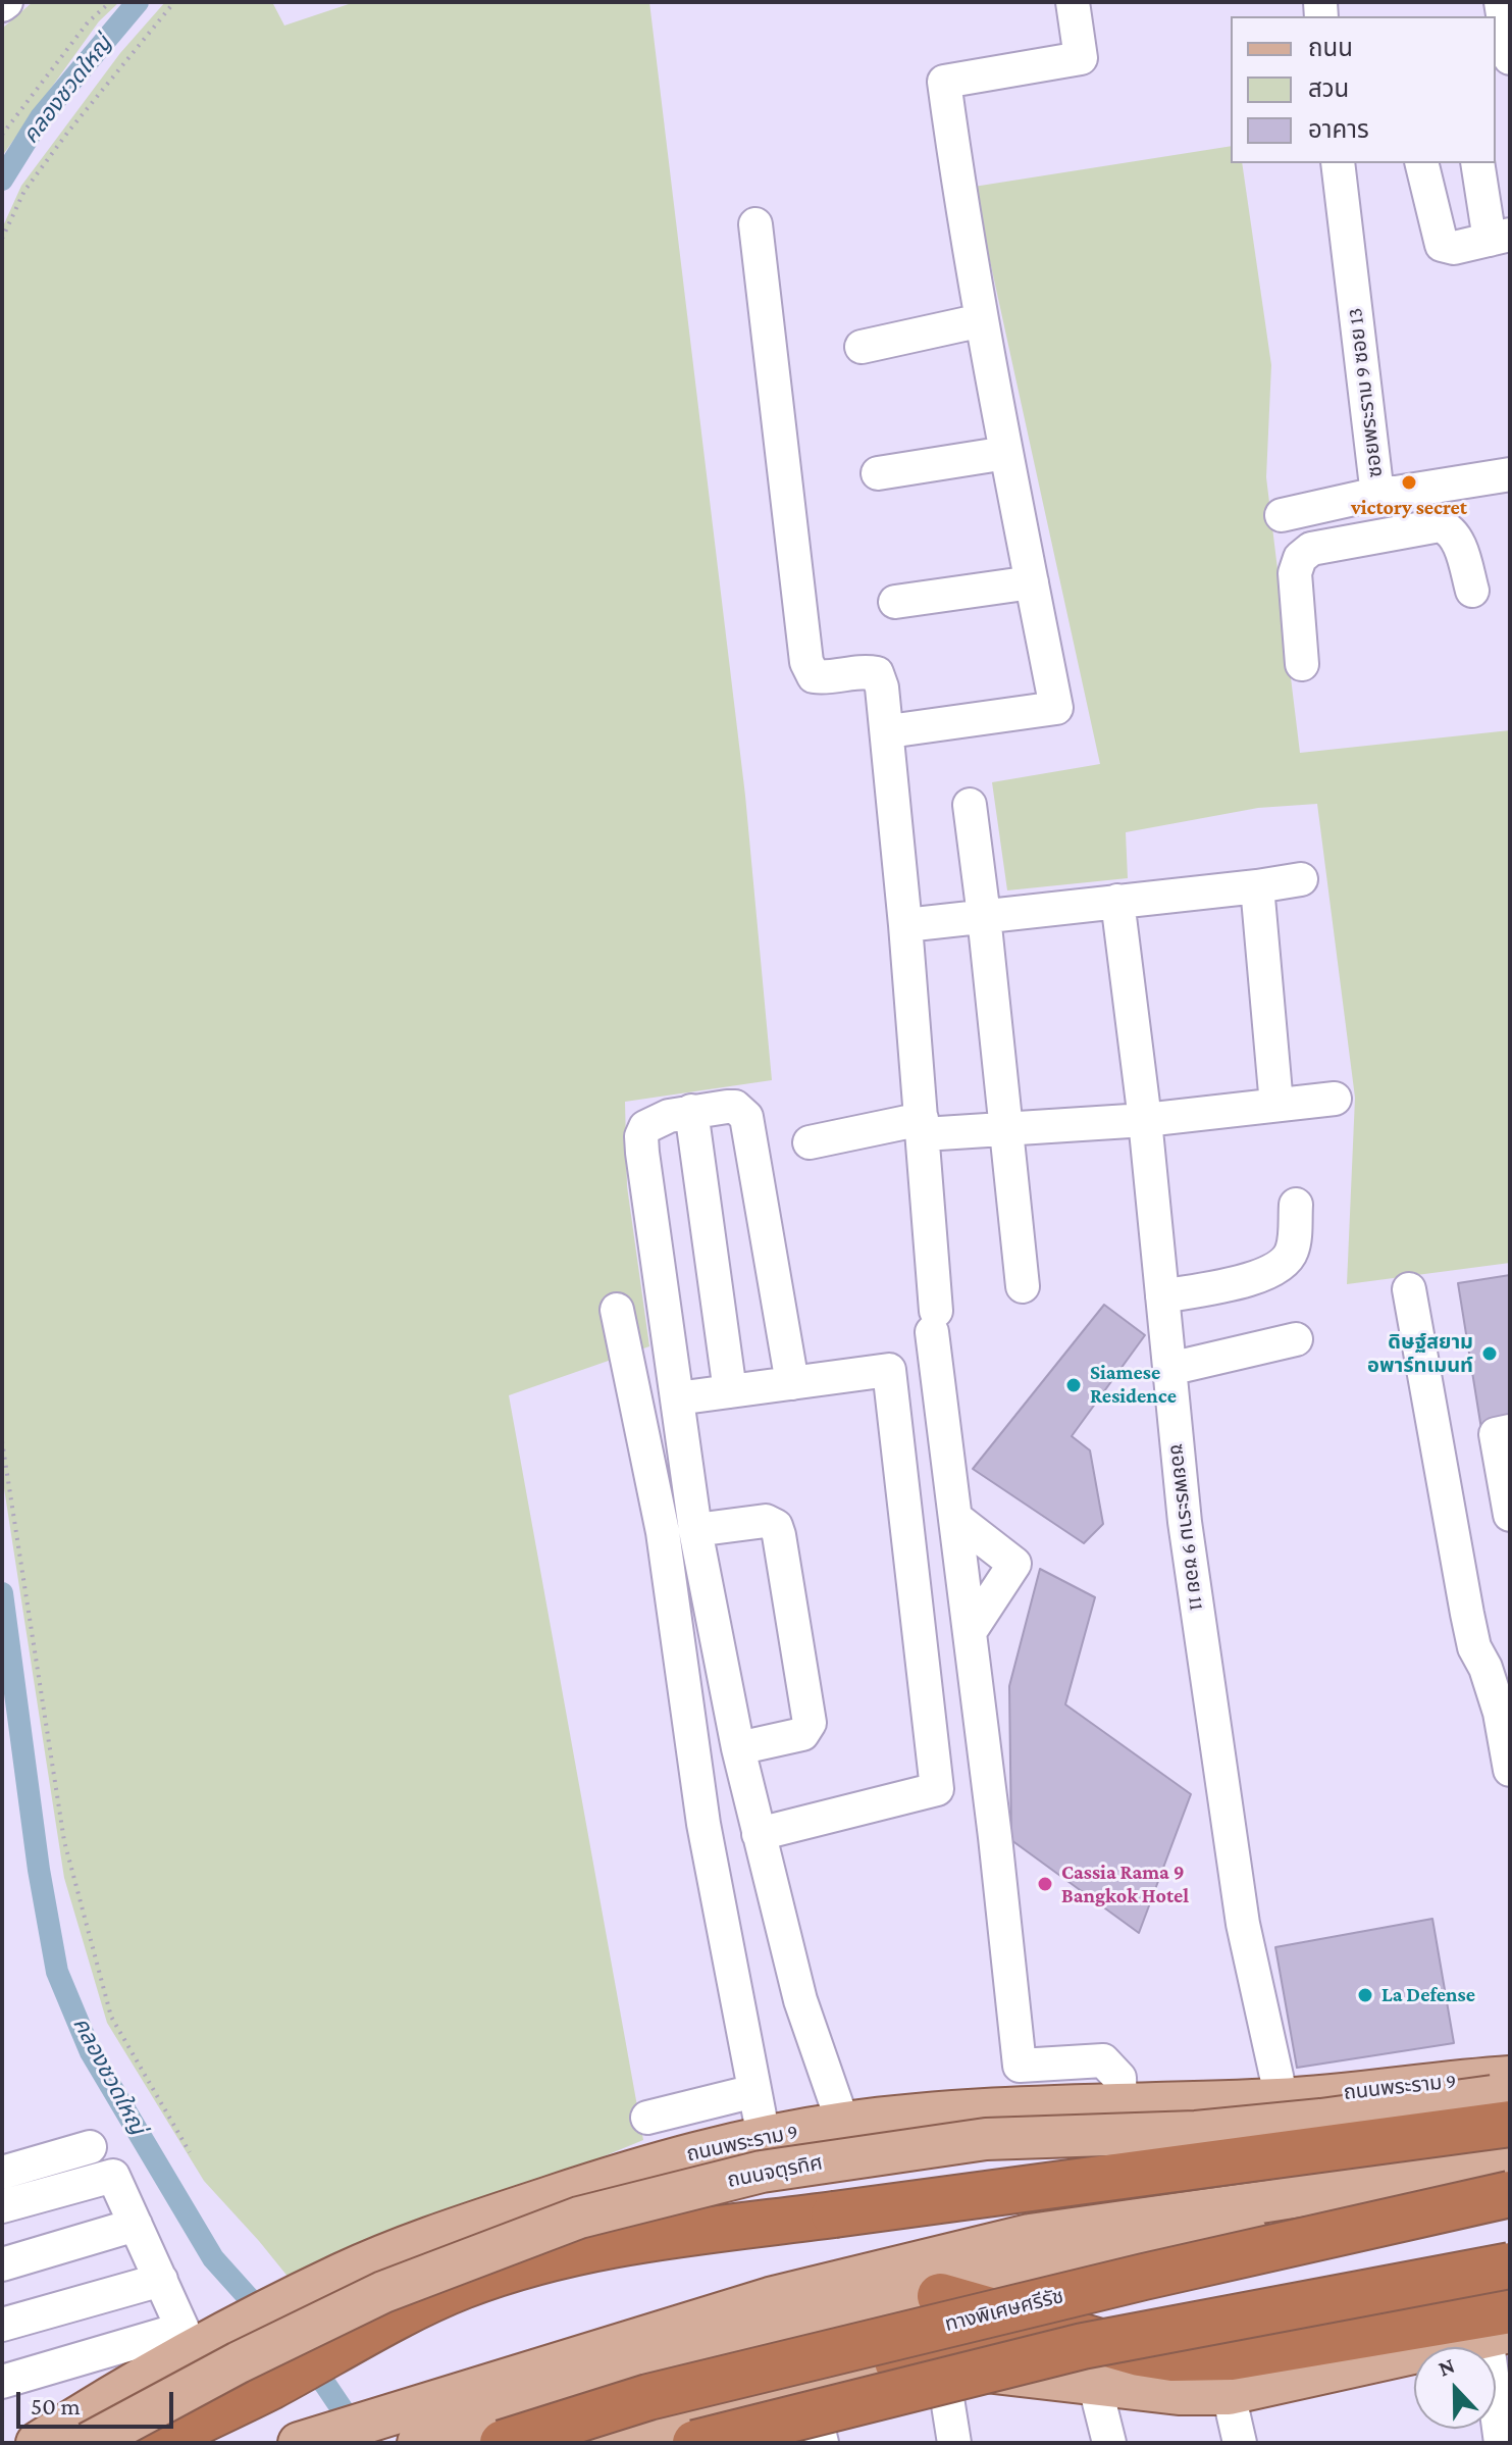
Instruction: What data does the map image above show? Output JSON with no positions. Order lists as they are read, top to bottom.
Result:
{
  "streets": {
    "highway": ["ทางพิเศษศรีรัช"],
    "main road": ["ถนนพระราม 9", "ถนนจตุรทิศ"],
    "street": ["ซอยพระราม 9 ซอย 13", "ซอยพระราม 9 ซอย 11"]
  },
  "crossings": [
    ["ซอยพระราม 9 ซอย 11", "ถนนพระราม 9"],
    ["ถนนพระราม 9", "ถนนจตุรทิศ"]
  ],
  "water": ["คลองชวดใหญ่"],
  "places": [
    "victory secret",
    "ดิษฐ์สยาม อพาร์ทเมนท์",
    "Siamese Residence",
    "Cassia Rama 9 Bangkok Hotel",
    "La Defense"
  ],
  "legend": ["ถนน", "สวน", "อาคาร"],
  "scale_bar": "50 m",
  "north": "top"
}
